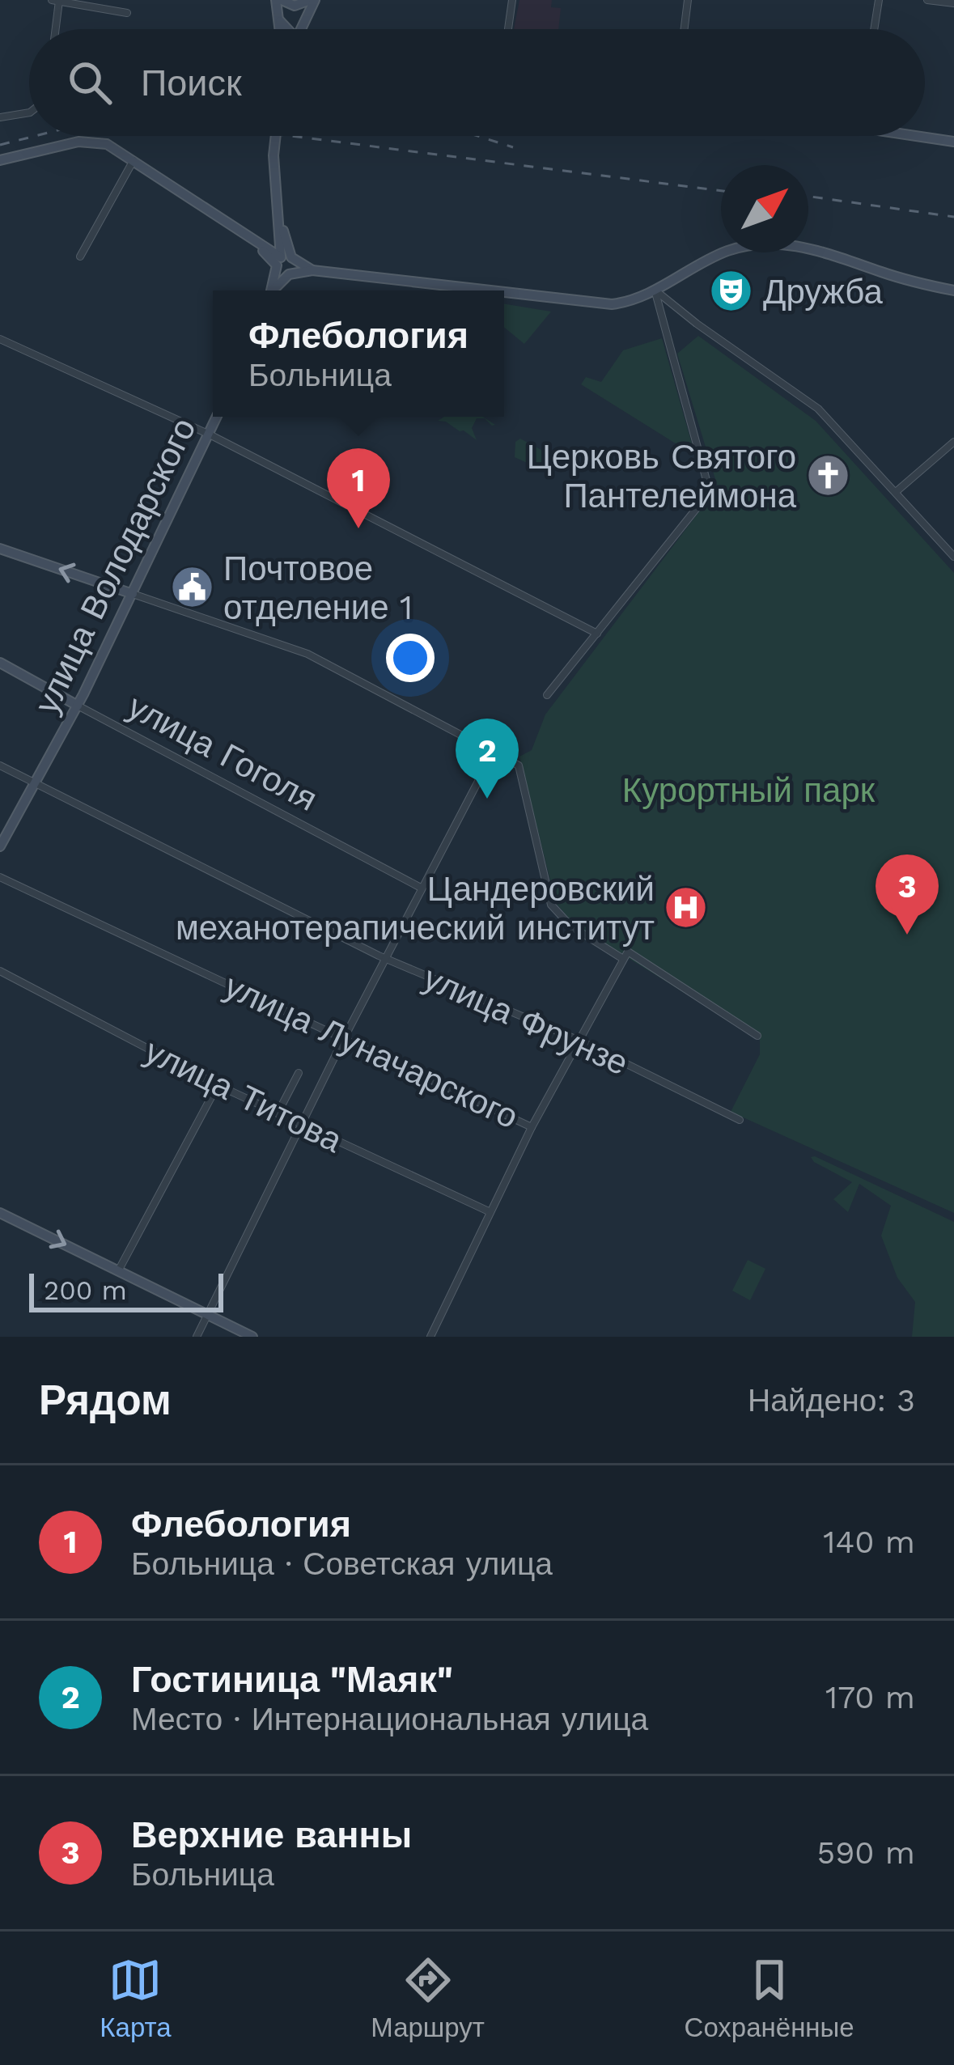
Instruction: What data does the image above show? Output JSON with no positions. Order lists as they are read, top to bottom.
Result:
{
  "streets": {
    "main road": ["улица Володарского", "улица Гоголя"],
    "street": ["улица Фрунзе", "улица Луначарского", "улица Титова"]
  },
  "crossings": [
    ["улица Володарского", "улица Гоголя"],
    ["улица Володарского", "улица Фрунзе"]
  ],
  "parks": ["Курортный парк"],
  "places": {
    "theatre": ["Дружба"],
    "church": ["Церковь Святого Пантелеймона"],
    "public building": ["Почтовое отделение 1"],
    "hospital": ["Цандеровский механотерапический институт"]
  },
  "scale_bar": "200 m",
  "north": "top right",
  "page": {
    "search": "Поиск",
    "popup": ["Флебология", "Больница"],
    "pins": ["1", "2", "3"],
    "scale": "200 m",
    "heading": ["Рядом", "Найдено: 3"],
    "list": [
      {
        "mark": "1",
        "name": "Флебология",
        "note": "Больница · Советская улица",
        "value": "140 m"
      },
      {
        "mark": "2",
        "name": "Гостиница \"Маяк\"",
        "note": "Место · Интернациональная улица",
        "value": "170 m"
      },
      {
        "mark": "3",
        "name": "Верхние ванны",
        "note": "Больница",
        "value": "590 m"
      }
    ],
    "nav": ["Карта", "Маршрут", "Сохранённые"]
  }
}
